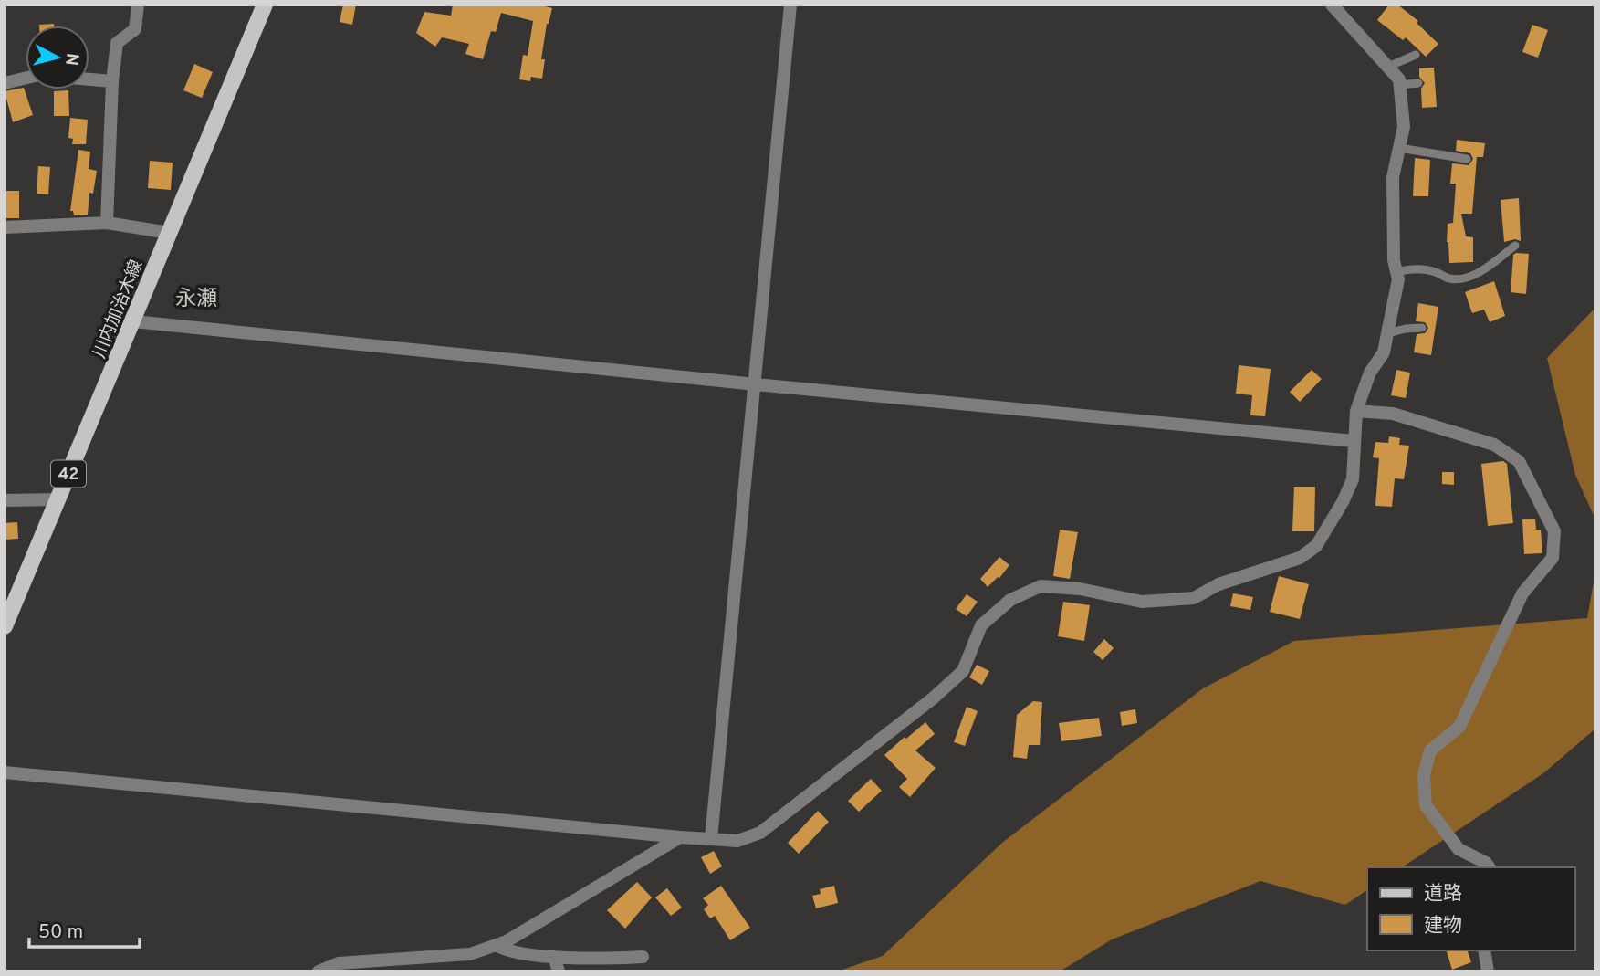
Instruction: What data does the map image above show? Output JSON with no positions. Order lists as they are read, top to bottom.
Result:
{
  "streets": {
    "main road": ["川内加治木線", "42"]
  },
  "districts": ["永瀬"],
  "legend": ["道路", "建物"],
  "scale_bar": "50 m",
  "north": "right"
}
